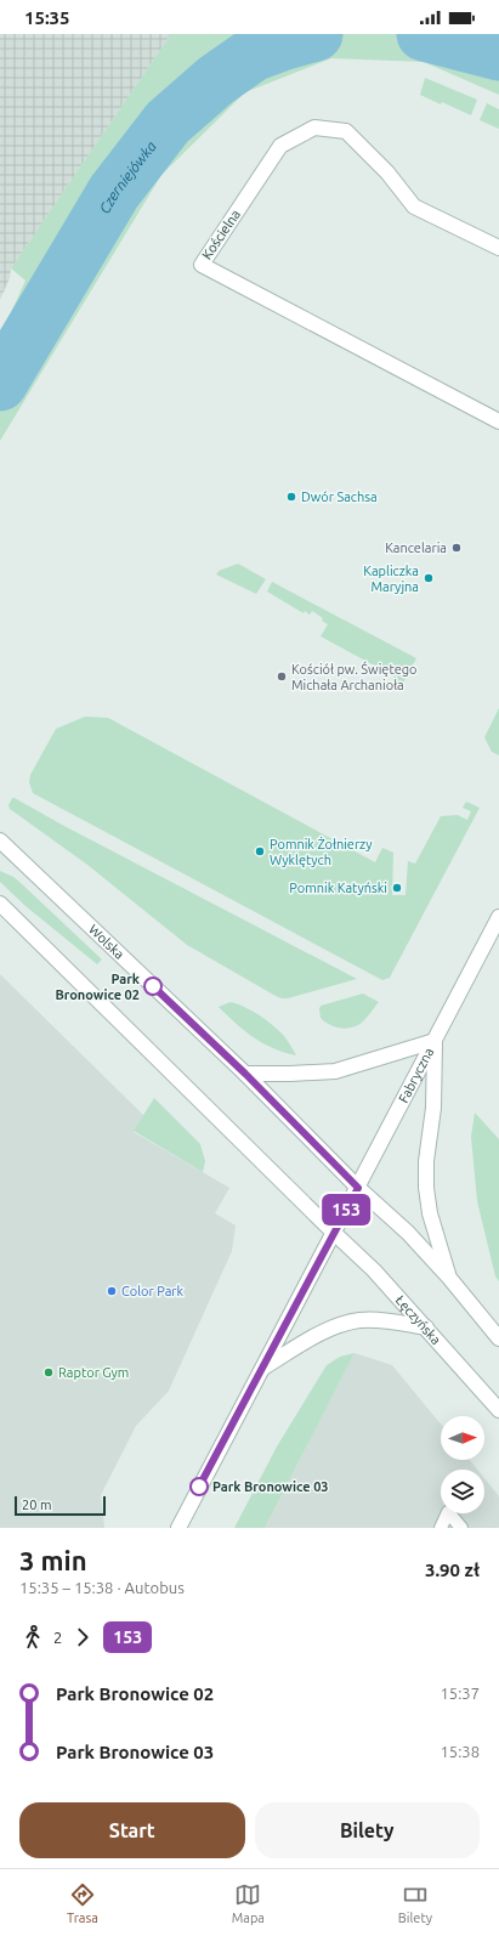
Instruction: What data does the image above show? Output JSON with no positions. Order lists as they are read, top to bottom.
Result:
{
  "streets": {
    "street": [
      "Kościelna",
      "Wolska",
      "Fabryczna",
      "Łęczyńska"
    ]
  },
  "crossings": [
    ["Wolska", "Fabryczna"],
    ["Fabryczna", "Łęczyńska"]
  ],
  "water": ["Czerniejówka"],
  "places": [
    "Dwór Sachsa",
    "Kancelaria",
    "Kapliczka Maryjna",
    "Kościół pw. Świętego Michała Archanioła",
    "Pomnik Żołnierzy Wyklętych",
    "Pomnik Katyński",
    "Park Bronowice 02",
    "Color Park",
    "Raptor Gym",
    "Park Bronowice 03"
  ],
  "lines": ["bus line 153"],
  "scale_bar": "20 m",
  "north": "right",
  "page": {
    "status": "15:35",
    "on_map": "153",
    "scale": "20 m",
    "heading": ["3 min", "15:35 – 15:38 · Autobus", "3.90 zł"],
    "legs": ["2", "153"],
    "list": [
      {
        "name": "Park Bronowice 02",
        "value": "15:37"
      },
      {
        "name": "Park Bronowice 03",
        "value": "15:38"
      }
    ],
    "buttons": ["Start", "Bilety"],
    "tabs": ["Trasa", "Mapa", "Bilety"]
  }
}
